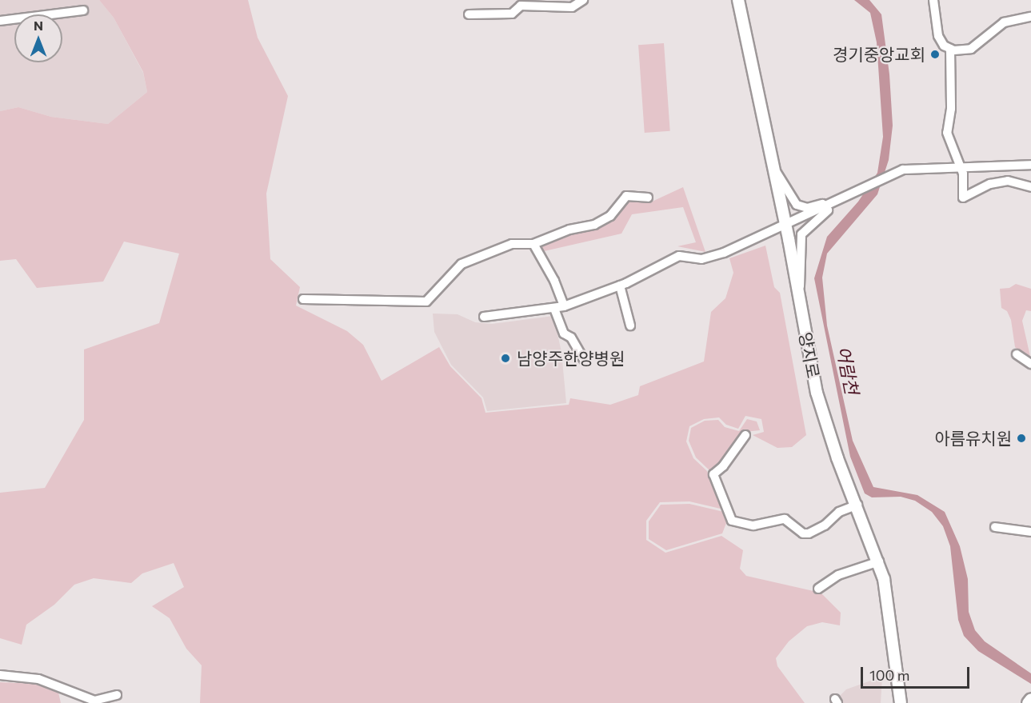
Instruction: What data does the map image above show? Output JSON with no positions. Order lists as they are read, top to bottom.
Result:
{
  "streets": {
    "street": ["양지로"]
  },
  "water": ["어람천"],
  "places": ["경기중앙교회", "남양주한양병원", "아름유치원"],
  "scale_bar": "100 m",
  "north": "top"
}
